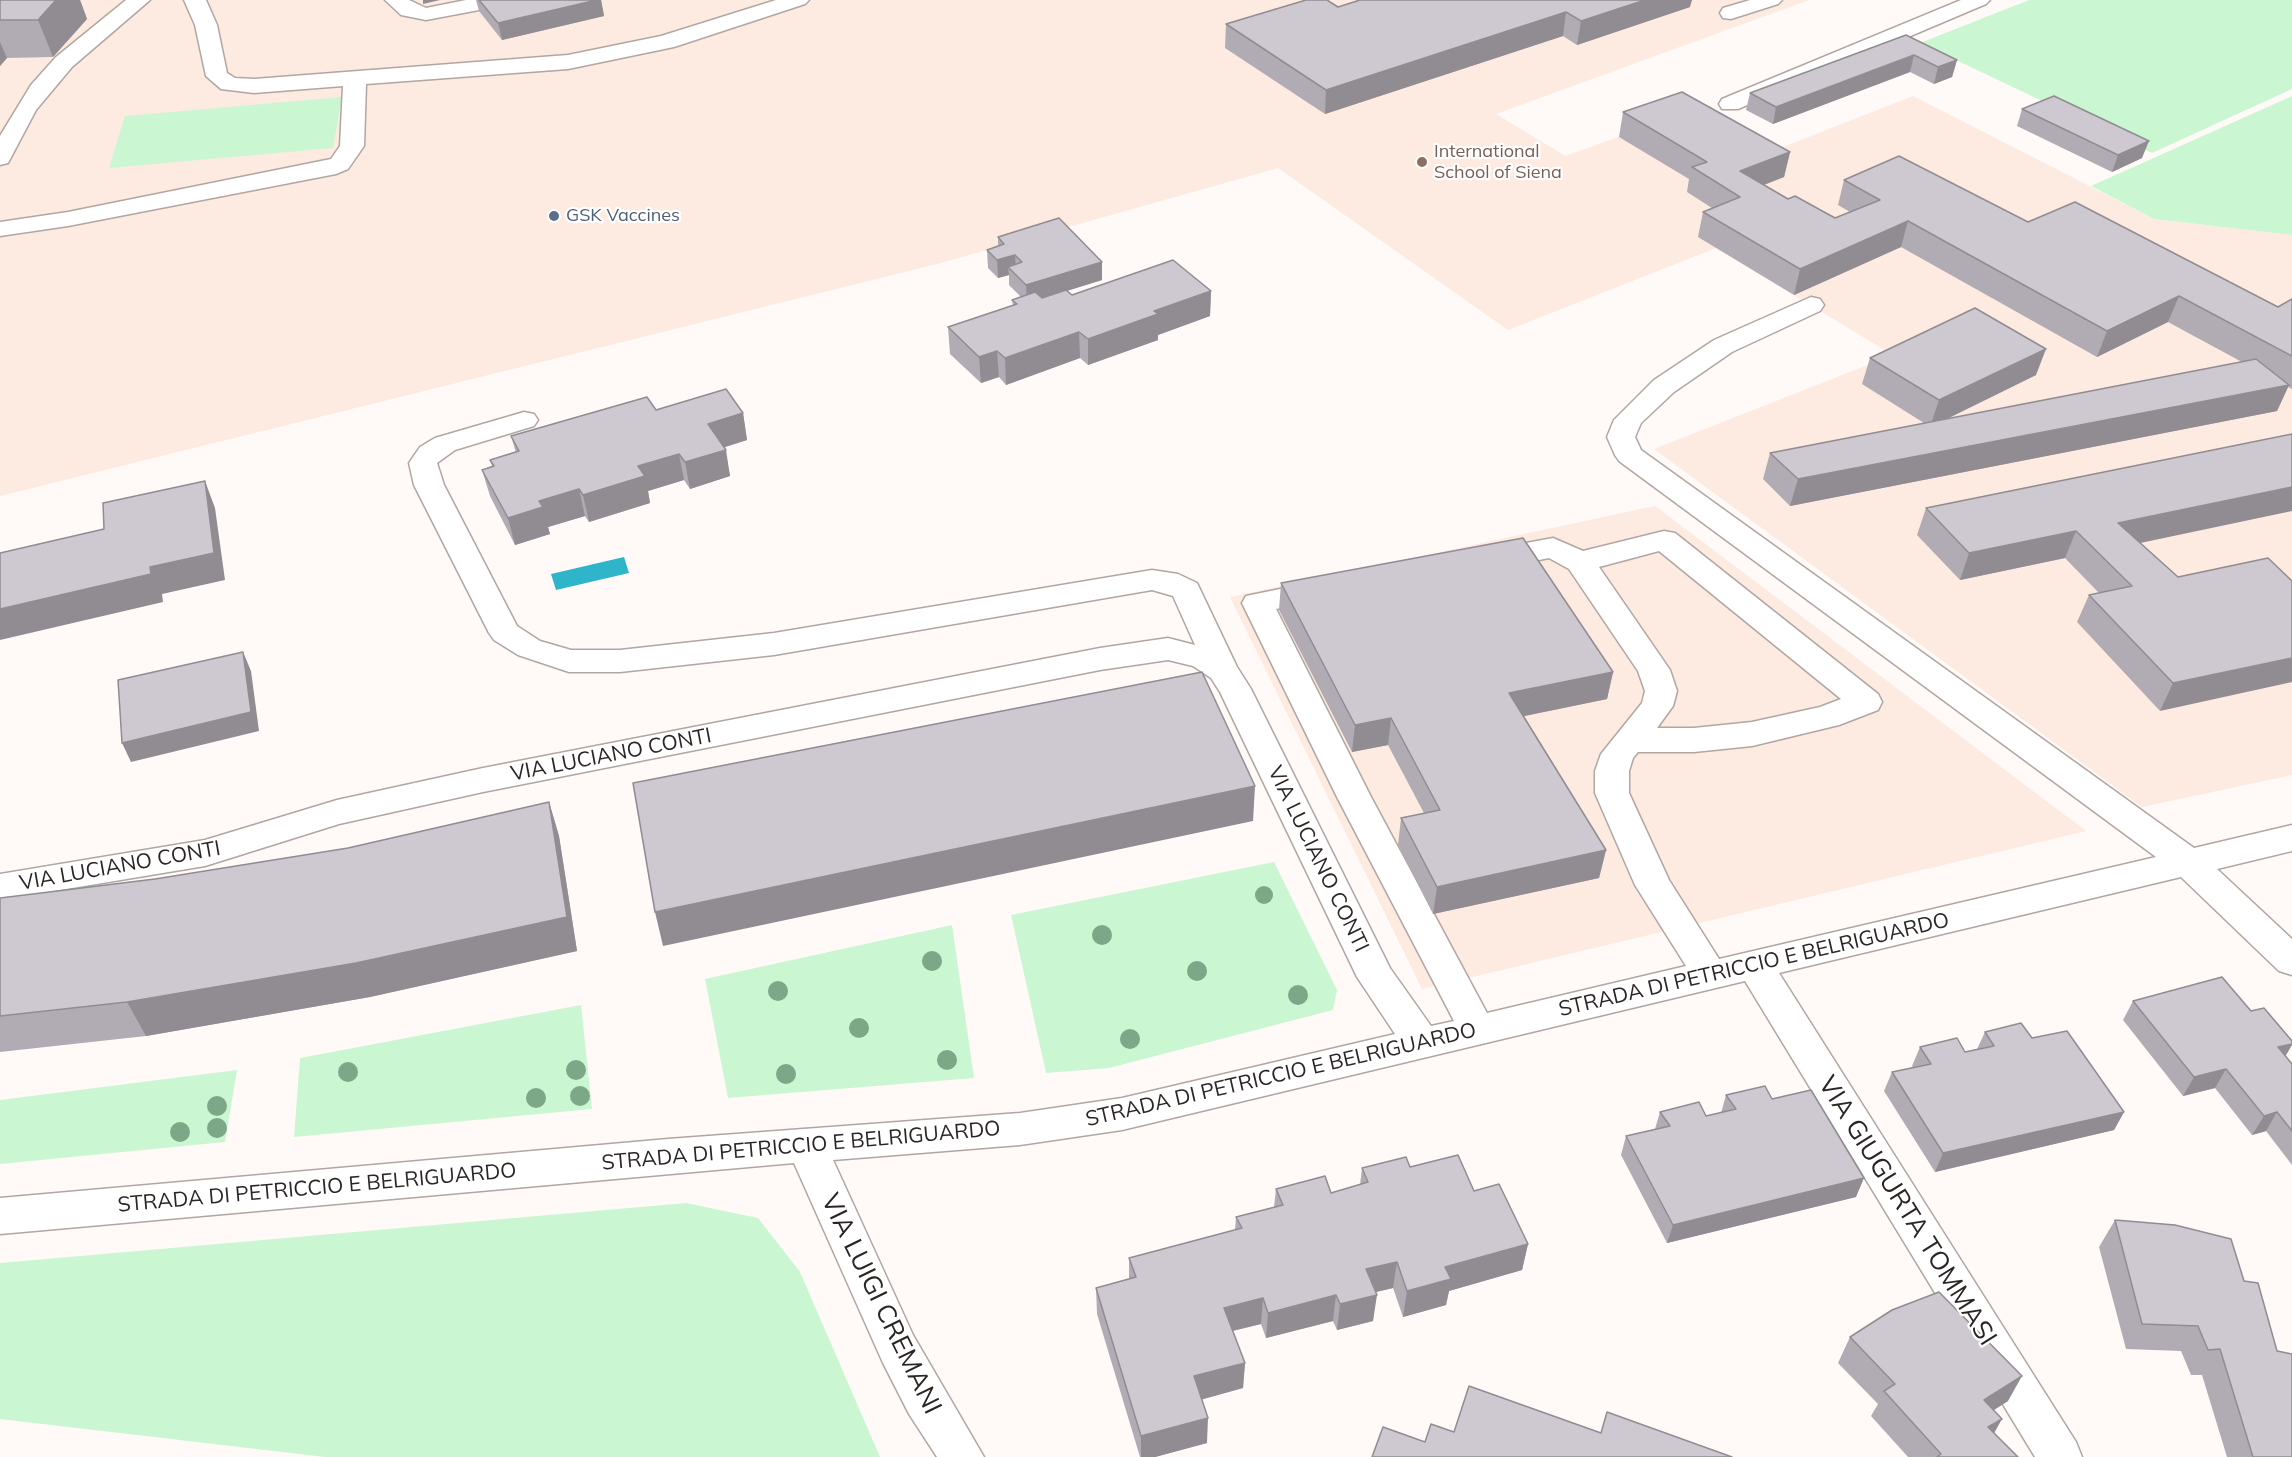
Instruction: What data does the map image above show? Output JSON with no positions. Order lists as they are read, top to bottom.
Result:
{
  "streets": {
    "street": [
      "VIA LUCIANO CONTI",
      "STRADA DI PETRICCIO E BELRIGUARDO",
      "VIA GIUGURTA TOMMASI",
      "VIA LUIGI CREMANI"
    ]
  },
  "crossings": [
    ["VIA LUCIANO CONTI", "STRADA DI PETRICCIO E BELRIGUARDO"],
    ["STRADA DI PETRICCIO E BELRIGUARDO", "VIA GIUGURTA TOMMASI"],
    ["STRADA DI PETRICCIO E BELRIGUARDO", "VIA LUIGI CREMANI"]
  ],
  "places": ["International School of Siena", "GSK Vaccines"]
}
